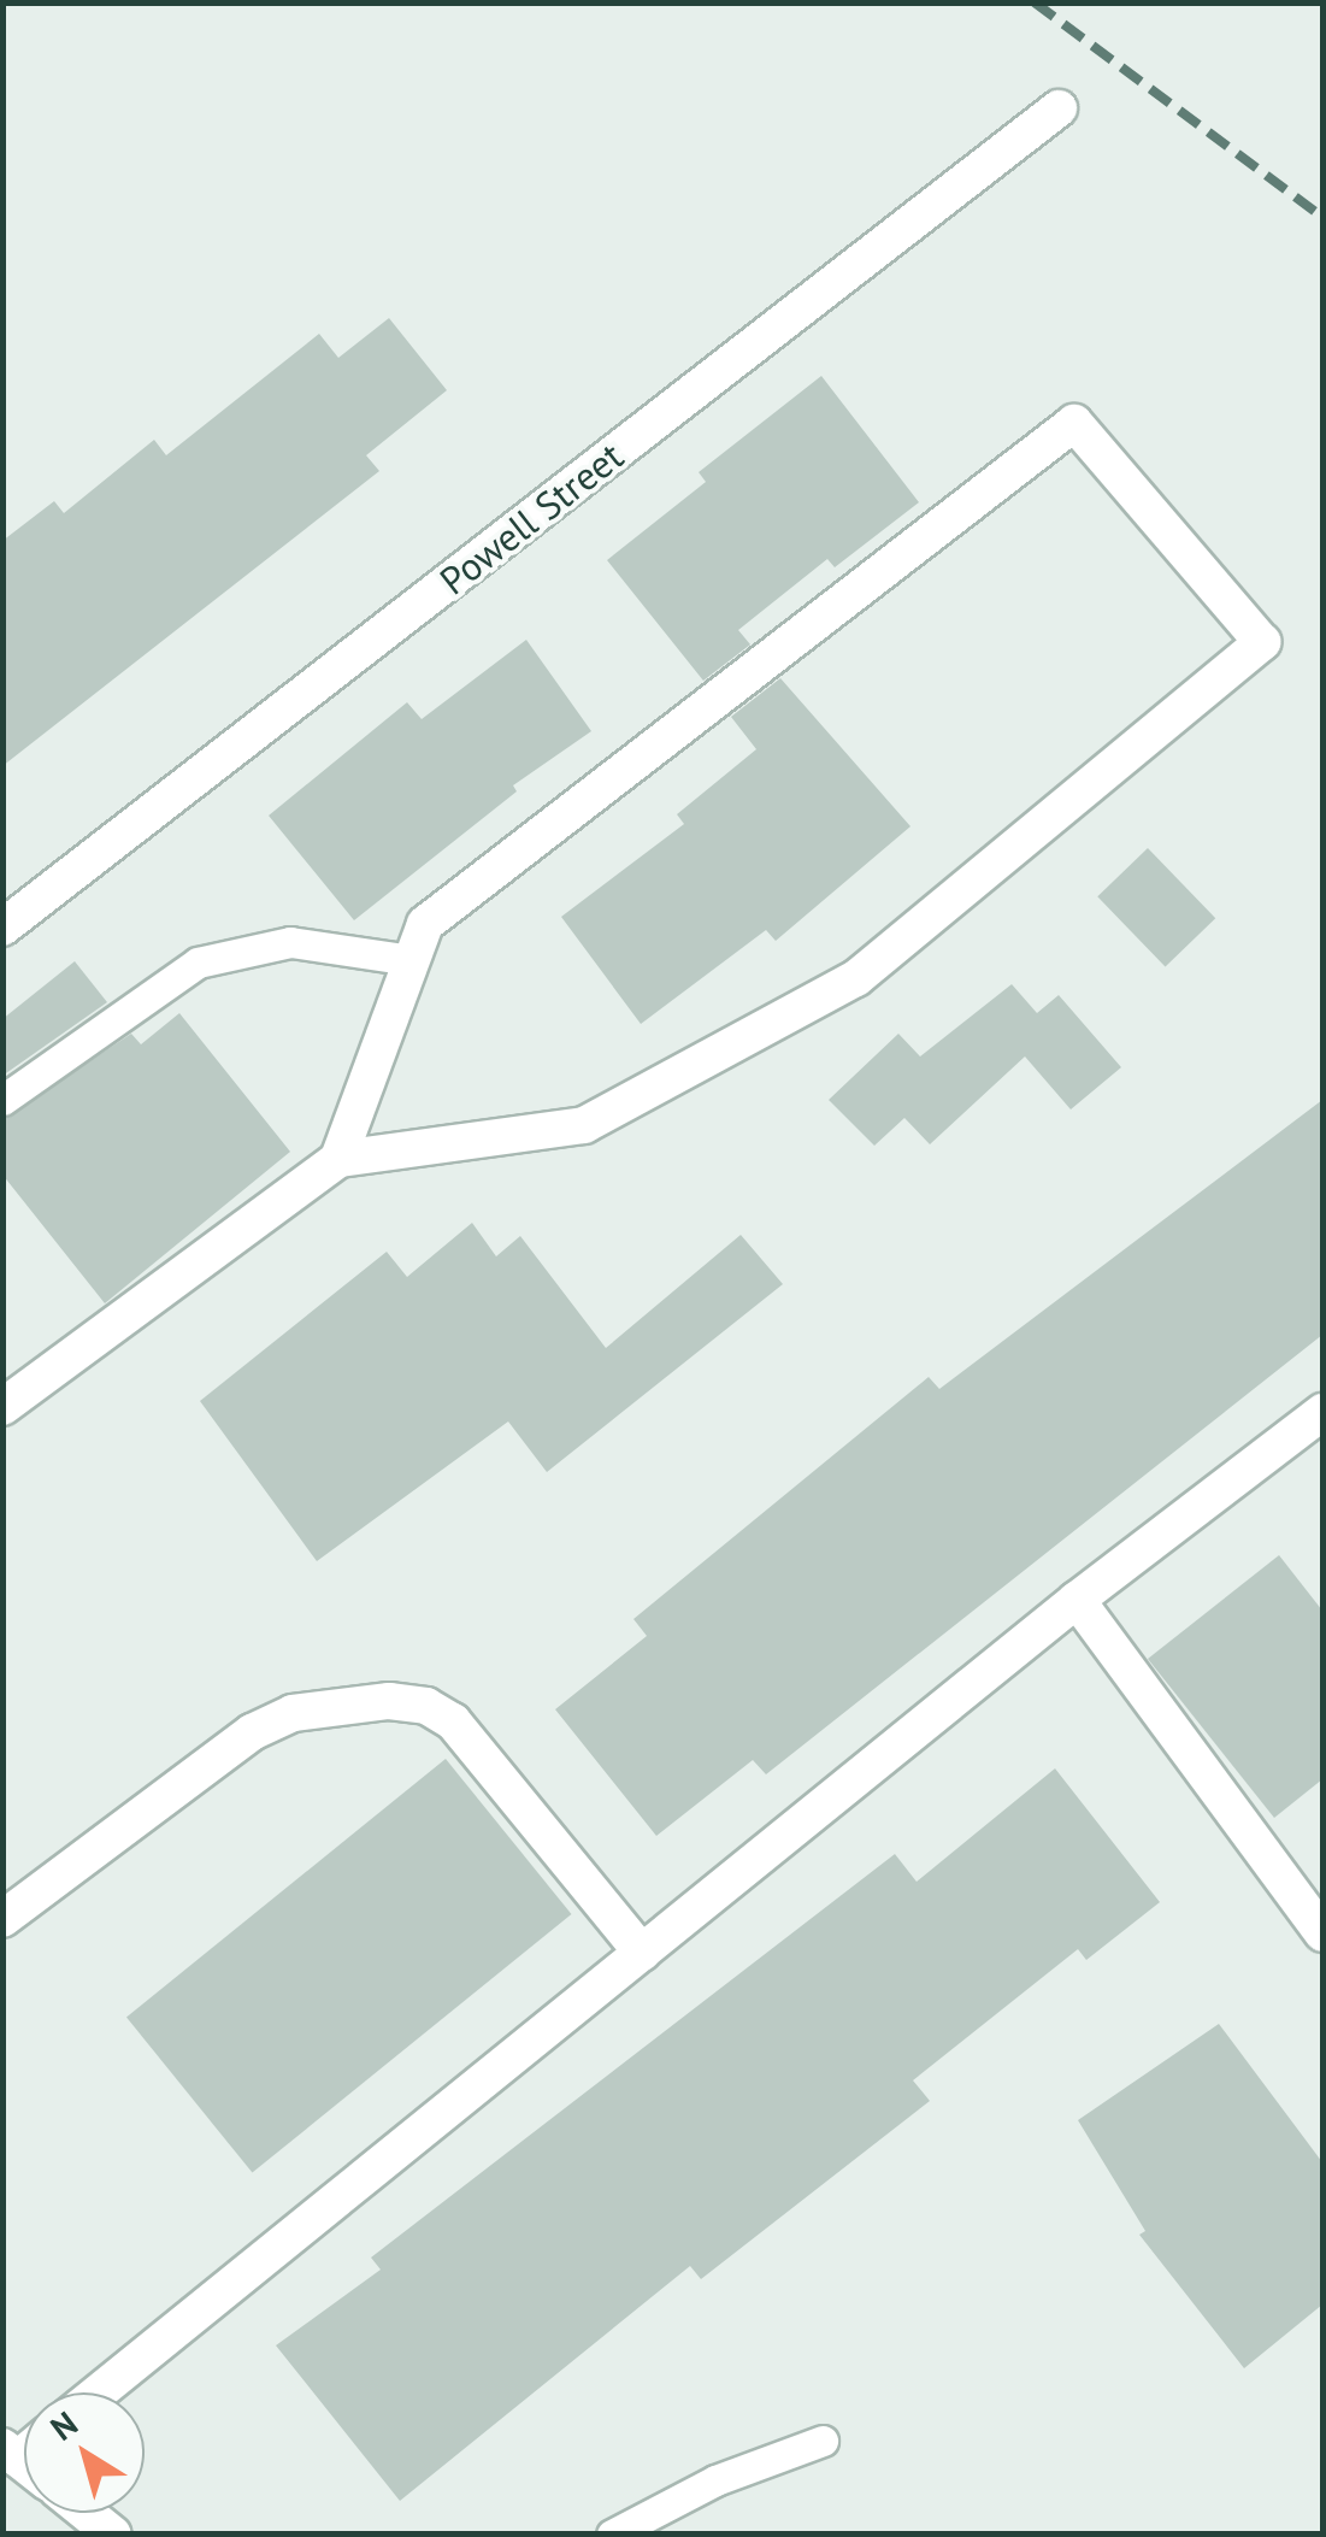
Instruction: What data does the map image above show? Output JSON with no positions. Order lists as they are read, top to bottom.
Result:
{
  "streets": {
    "street": ["Powell Street"]
  },
  "north": "top left"
}
